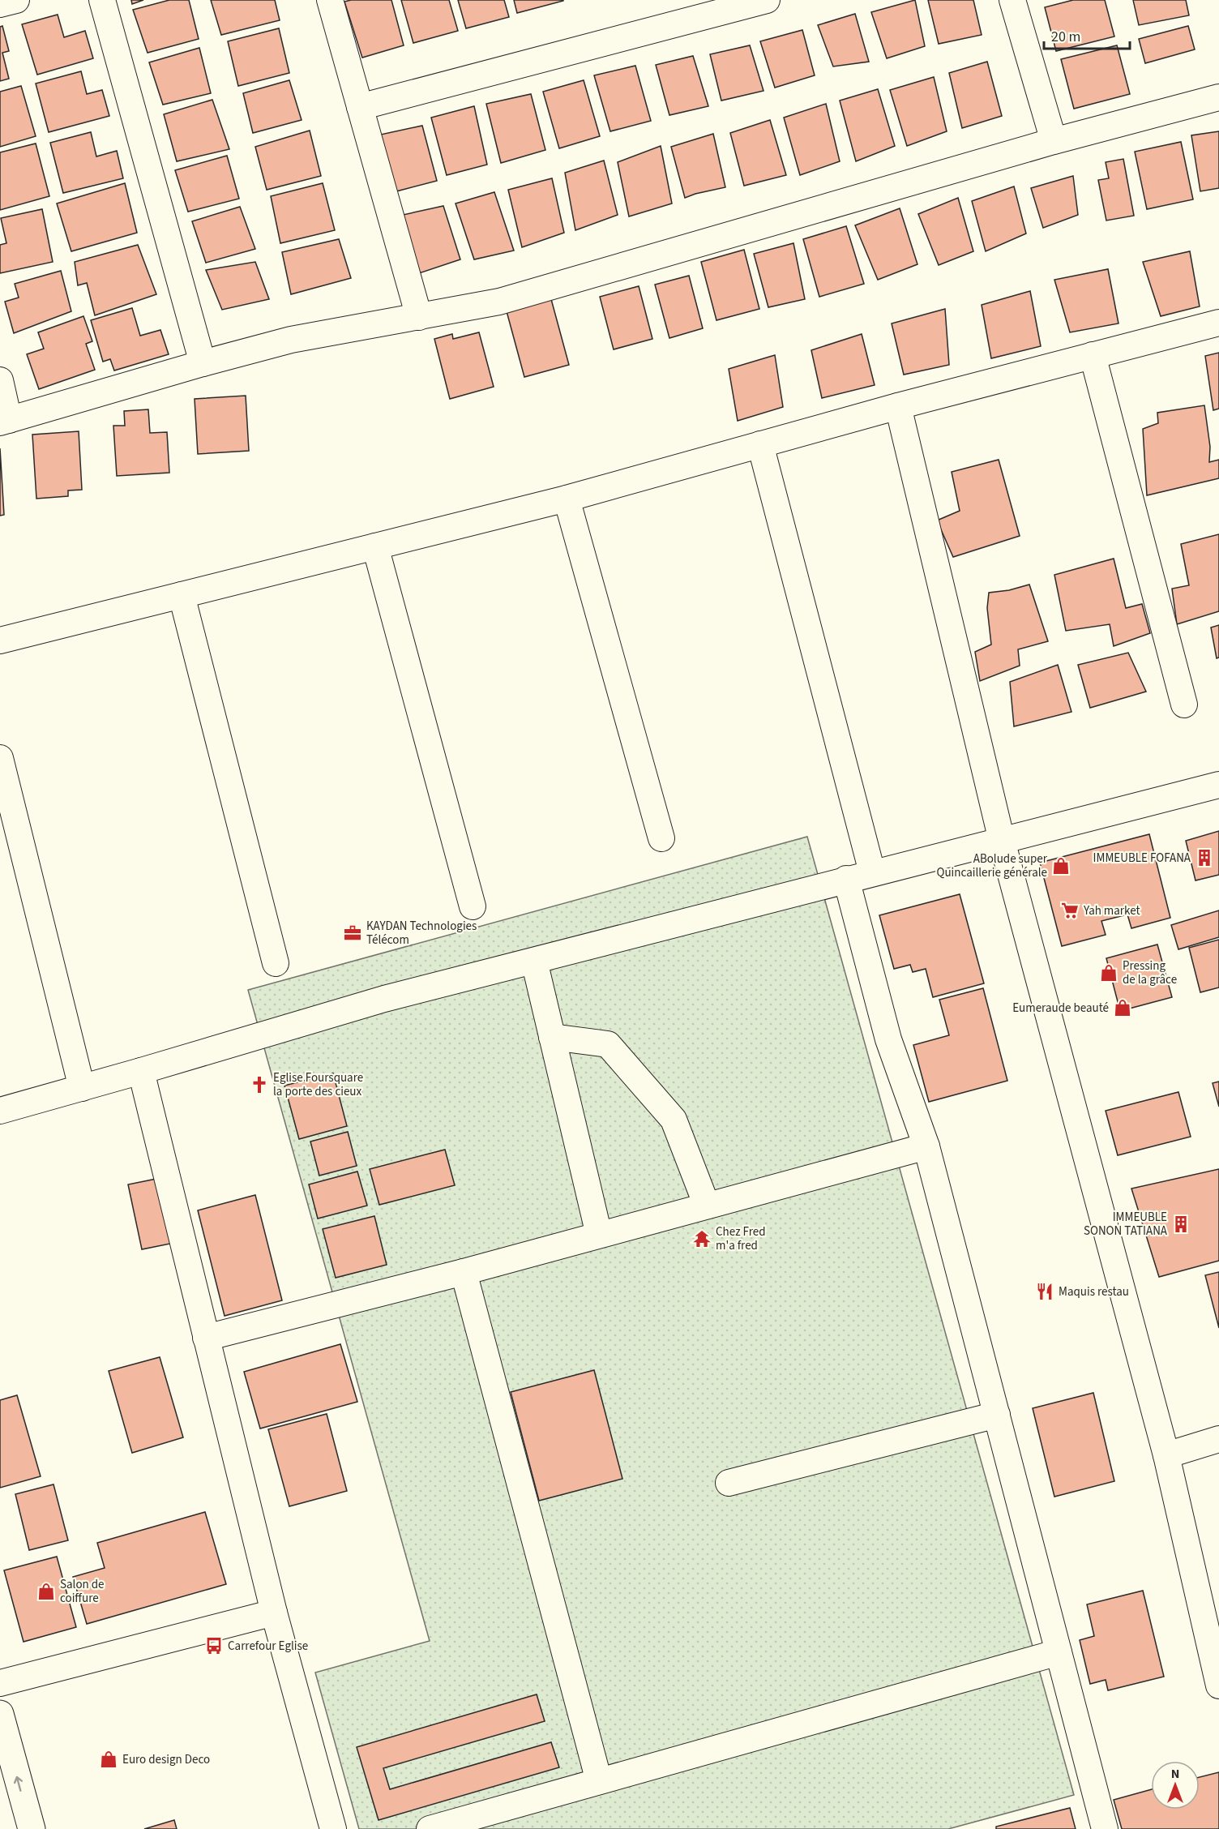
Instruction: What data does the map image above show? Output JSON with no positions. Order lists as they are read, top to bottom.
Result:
{
  "places": {
    "building": ["IMMEUBLE FOFANA", "IMMEUBLE SONON TATIANA"],
    "shop": [
      "ABolude super Quincaillerie générale",
      "Pressing de la grâce",
      "Eumeraude beauté",
      "Salon de coiffure",
      "Euro design Deco"
    ],
    "supermarket": ["Yah market"],
    "office": ["KAYDAN Technologies Télécom"],
    "church": ["Eglise Foursquare la porte des cieux"],
    "temple": ["Chez Fred m'a fred"],
    "restaurant": ["Maquis restau"],
    "bus stop": ["Carrefour Eglise"]
  },
  "scale_bar": "20 m",
  "north": "top"
}
